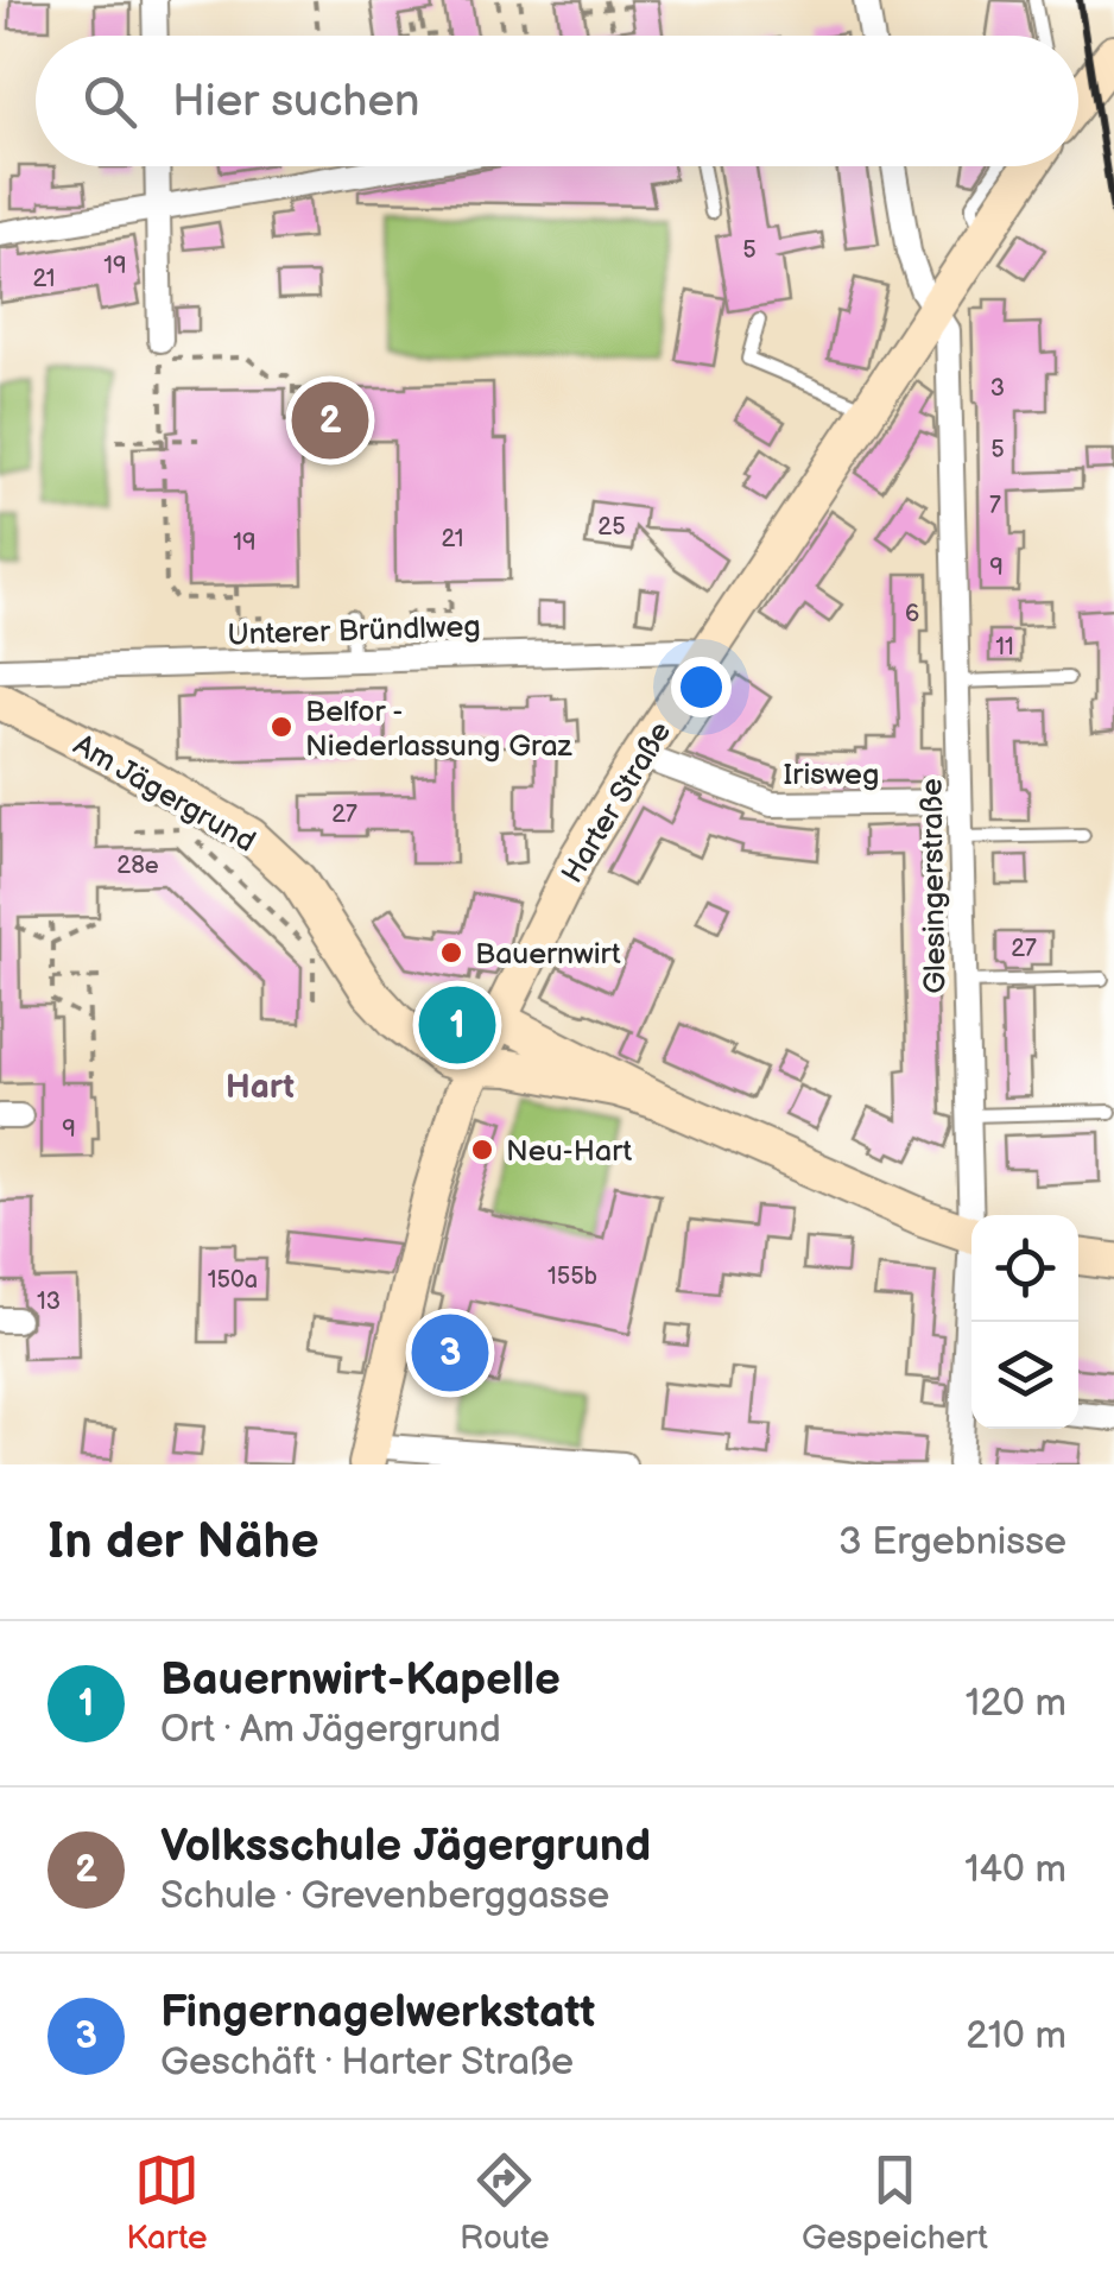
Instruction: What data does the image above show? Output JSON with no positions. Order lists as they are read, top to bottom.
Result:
{
  "streets": {
    "main road": ["Am Jägergrund", "Harter Straße"],
    "street": ["Unterer Bründlweg", "Irisweg", "Glesingerstraße"]
  },
  "crossings": [
    ["Unterer Bründlweg", "Harter Straße"],
    ["Irisweg", "Harter Straße"],
    ["Irisweg", "Glesingerstraße"],
    ["Am Jägergrund", "Harter Straße"],
    ["Harter Straße", "Glesingerstraße"]
  ],
  "districts": ["Hart"],
  "places": ["Belfor - Niederlassung Graz", "Bauernwirt", "Neu-Hart"],
  "house_numbers": [
    "5",
    "19",
    "21",
    "3",
    "5",
    "7",
    "25",
    "21",
    "19",
    "9",
    "6",
    "11",
    "27",
    "28e",
    "27",
    "9",
    "155b",
    "150a",
    "13"
  ],
  "page": {
    "search": "Hier suchen",
    "pins": ["2", "1", "3"],
    "heading": ["In der Nähe", "3 Ergebnisse"],
    "list": [
      {
        "mark": "1",
        "name": "Bauernwirt-Kapelle",
        "note": "Ort · Am Jägergrund",
        "value": "120 m"
      },
      {
        "mark": "2",
        "name": "Volksschule Jägergrund",
        "note": "Schule · Grevenberggasse",
        "value": "140 m"
      },
      {
        "mark": "3",
        "name": "Fingernagelwerkstatt",
        "note": "Geschäft · Harter Straße",
        "value": "210 m"
      }
    ],
    "nav": ["Karte", "Route", "Gespeichert"]
  }
}
